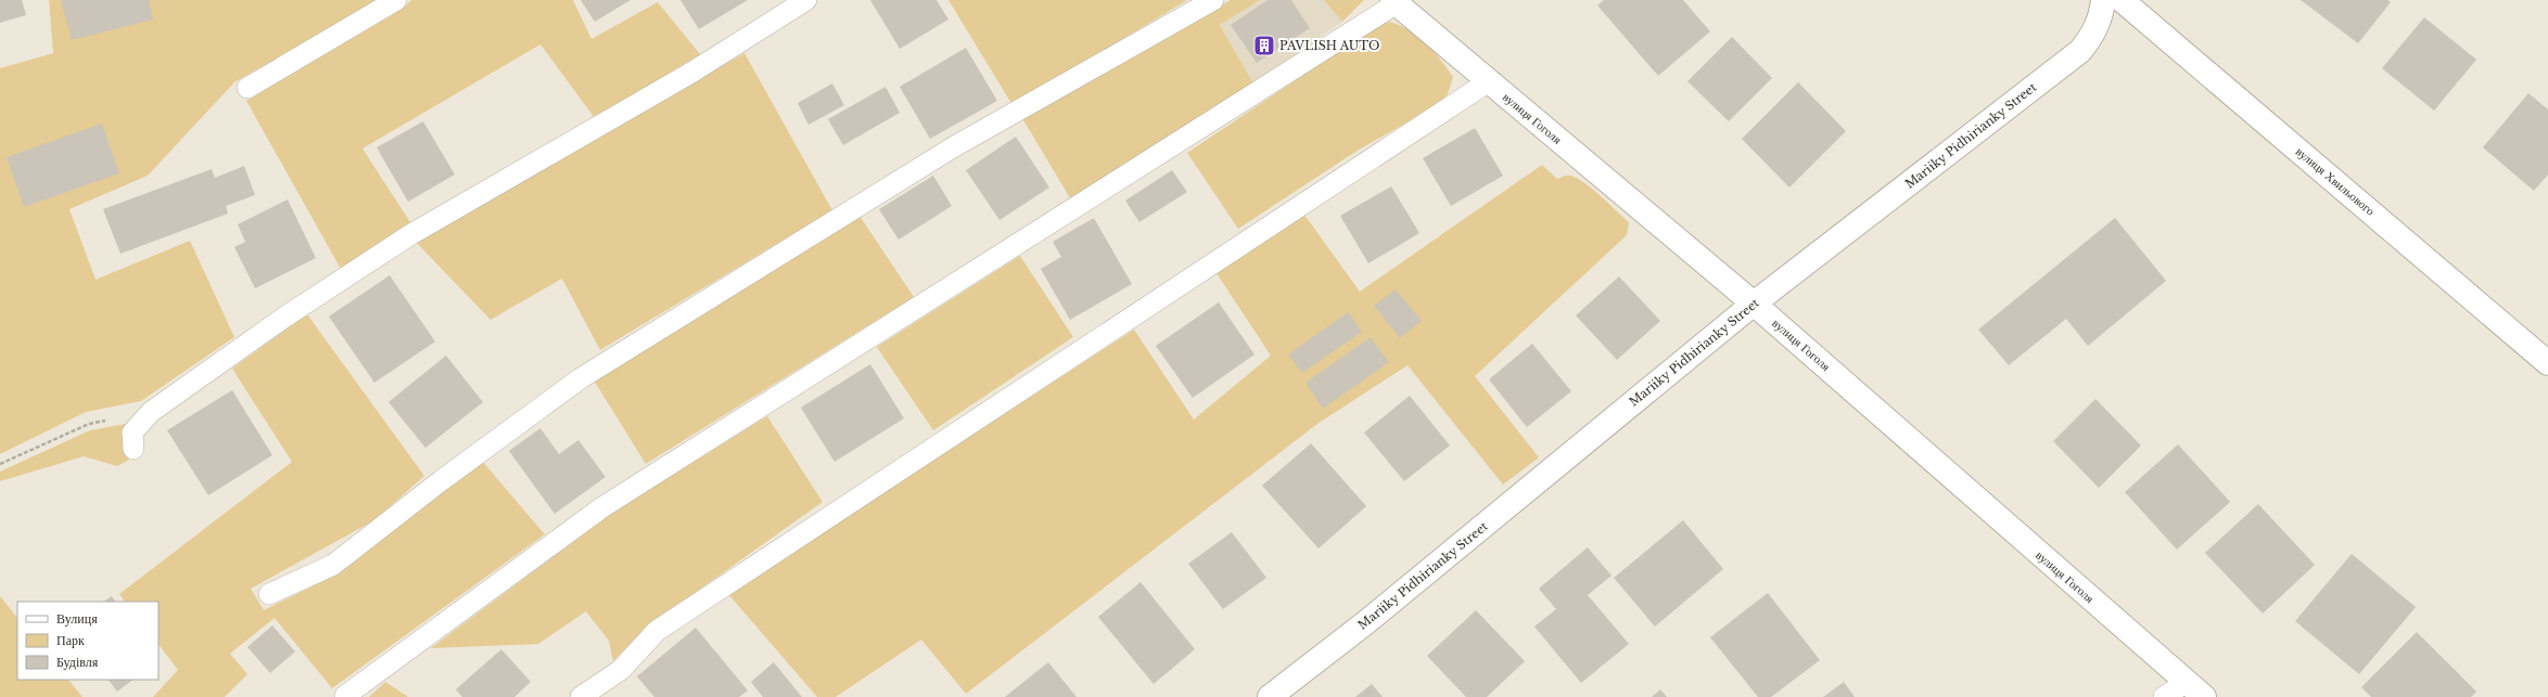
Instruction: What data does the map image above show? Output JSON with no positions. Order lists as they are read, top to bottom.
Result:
{
  "streets": {
    "street": ["вулиця Гоголя", "Mariiky Pidhirianky Street", "вулиця Хвильового"]
  },
  "crossings": [
    ["вулиця Гоголя", "Mariiky Pidhirianky Street"]
  ],
  "places": {
    "building": ["PAVLISH AUTO"]
  },
  "legend": ["Вулиця", "Парк", "Будівля"]
}
